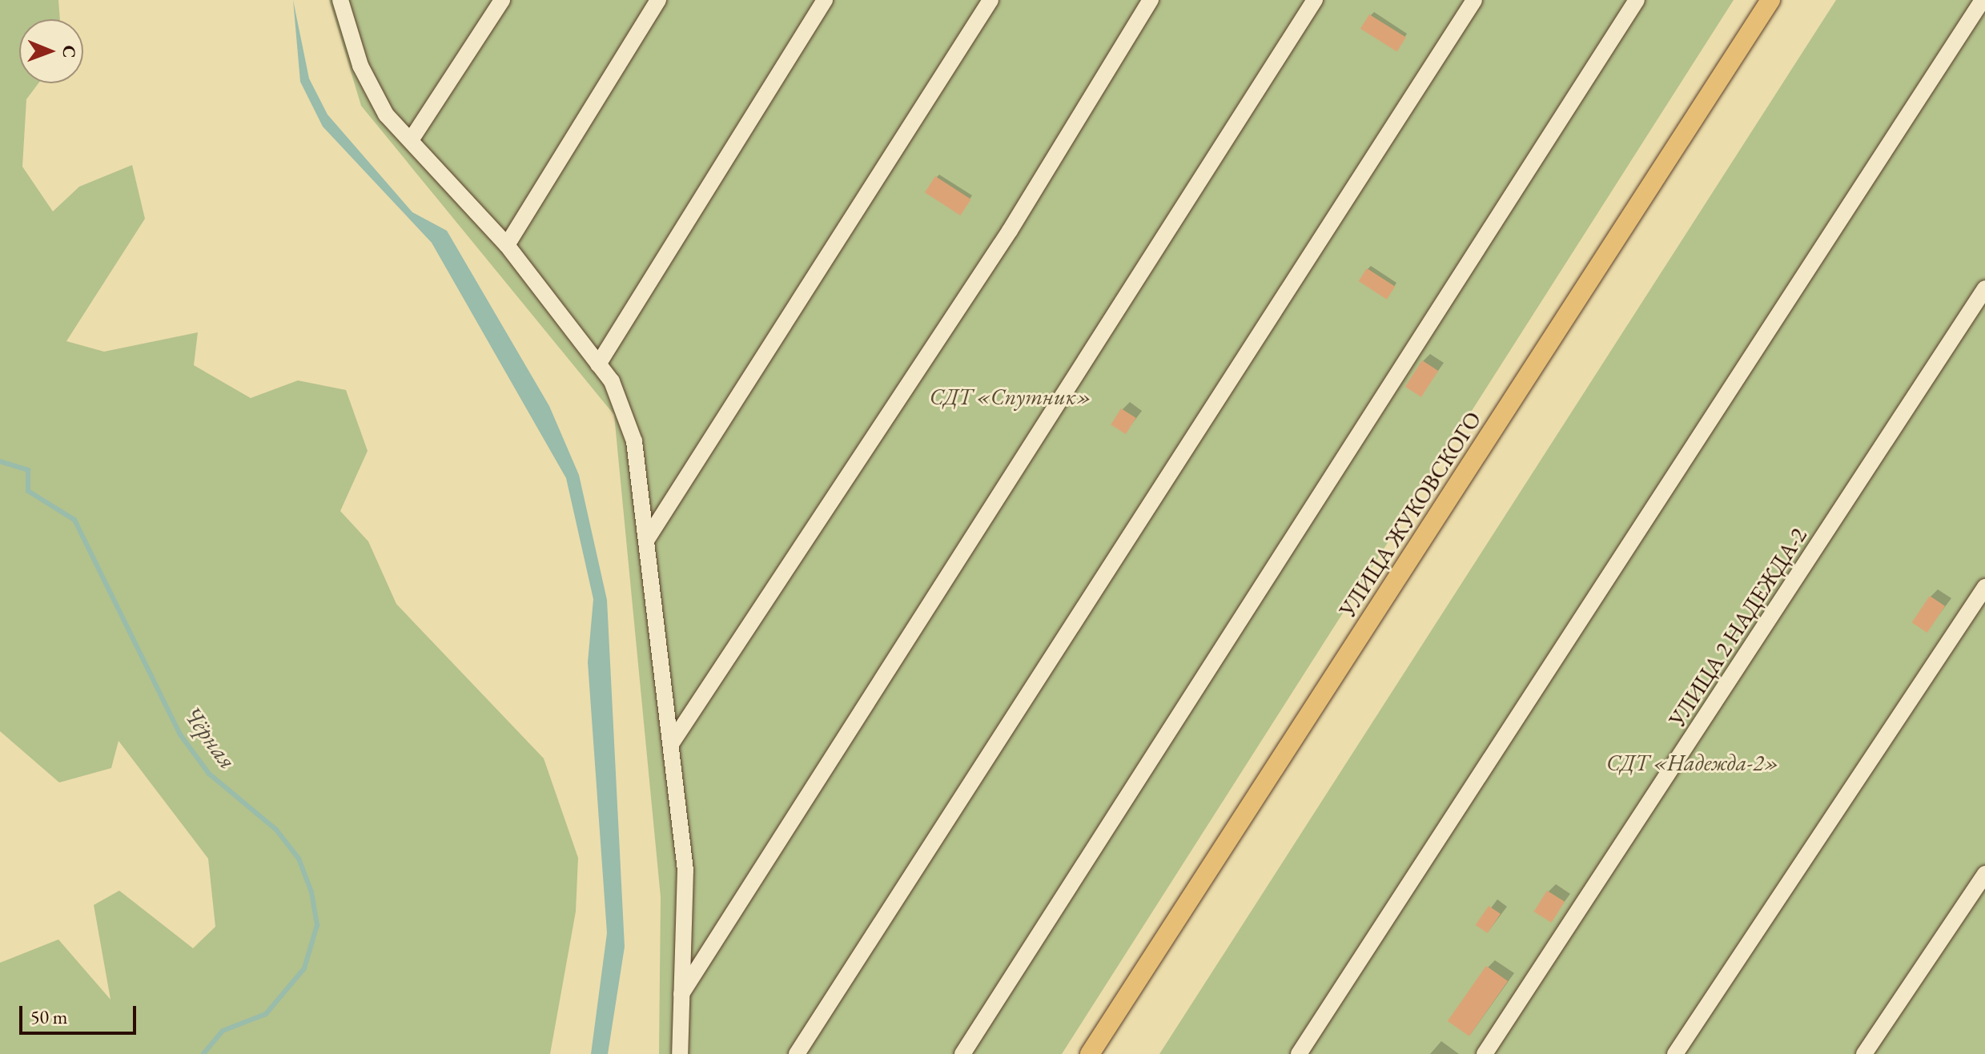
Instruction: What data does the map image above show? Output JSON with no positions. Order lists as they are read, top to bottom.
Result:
{
  "streets": {
    "main road": ["УЛИЦА ЖУКОВСКОГО"],
    "lane": ["УЛИЦА 2 НАДЕЖДА-2"]
  },
  "water": ["Чёрная"],
  "parks": ["СДТ «Спутник»", "СДТ «Надежда-2»"],
  "scale_bar": "50 m",
  "north": "right"
}
